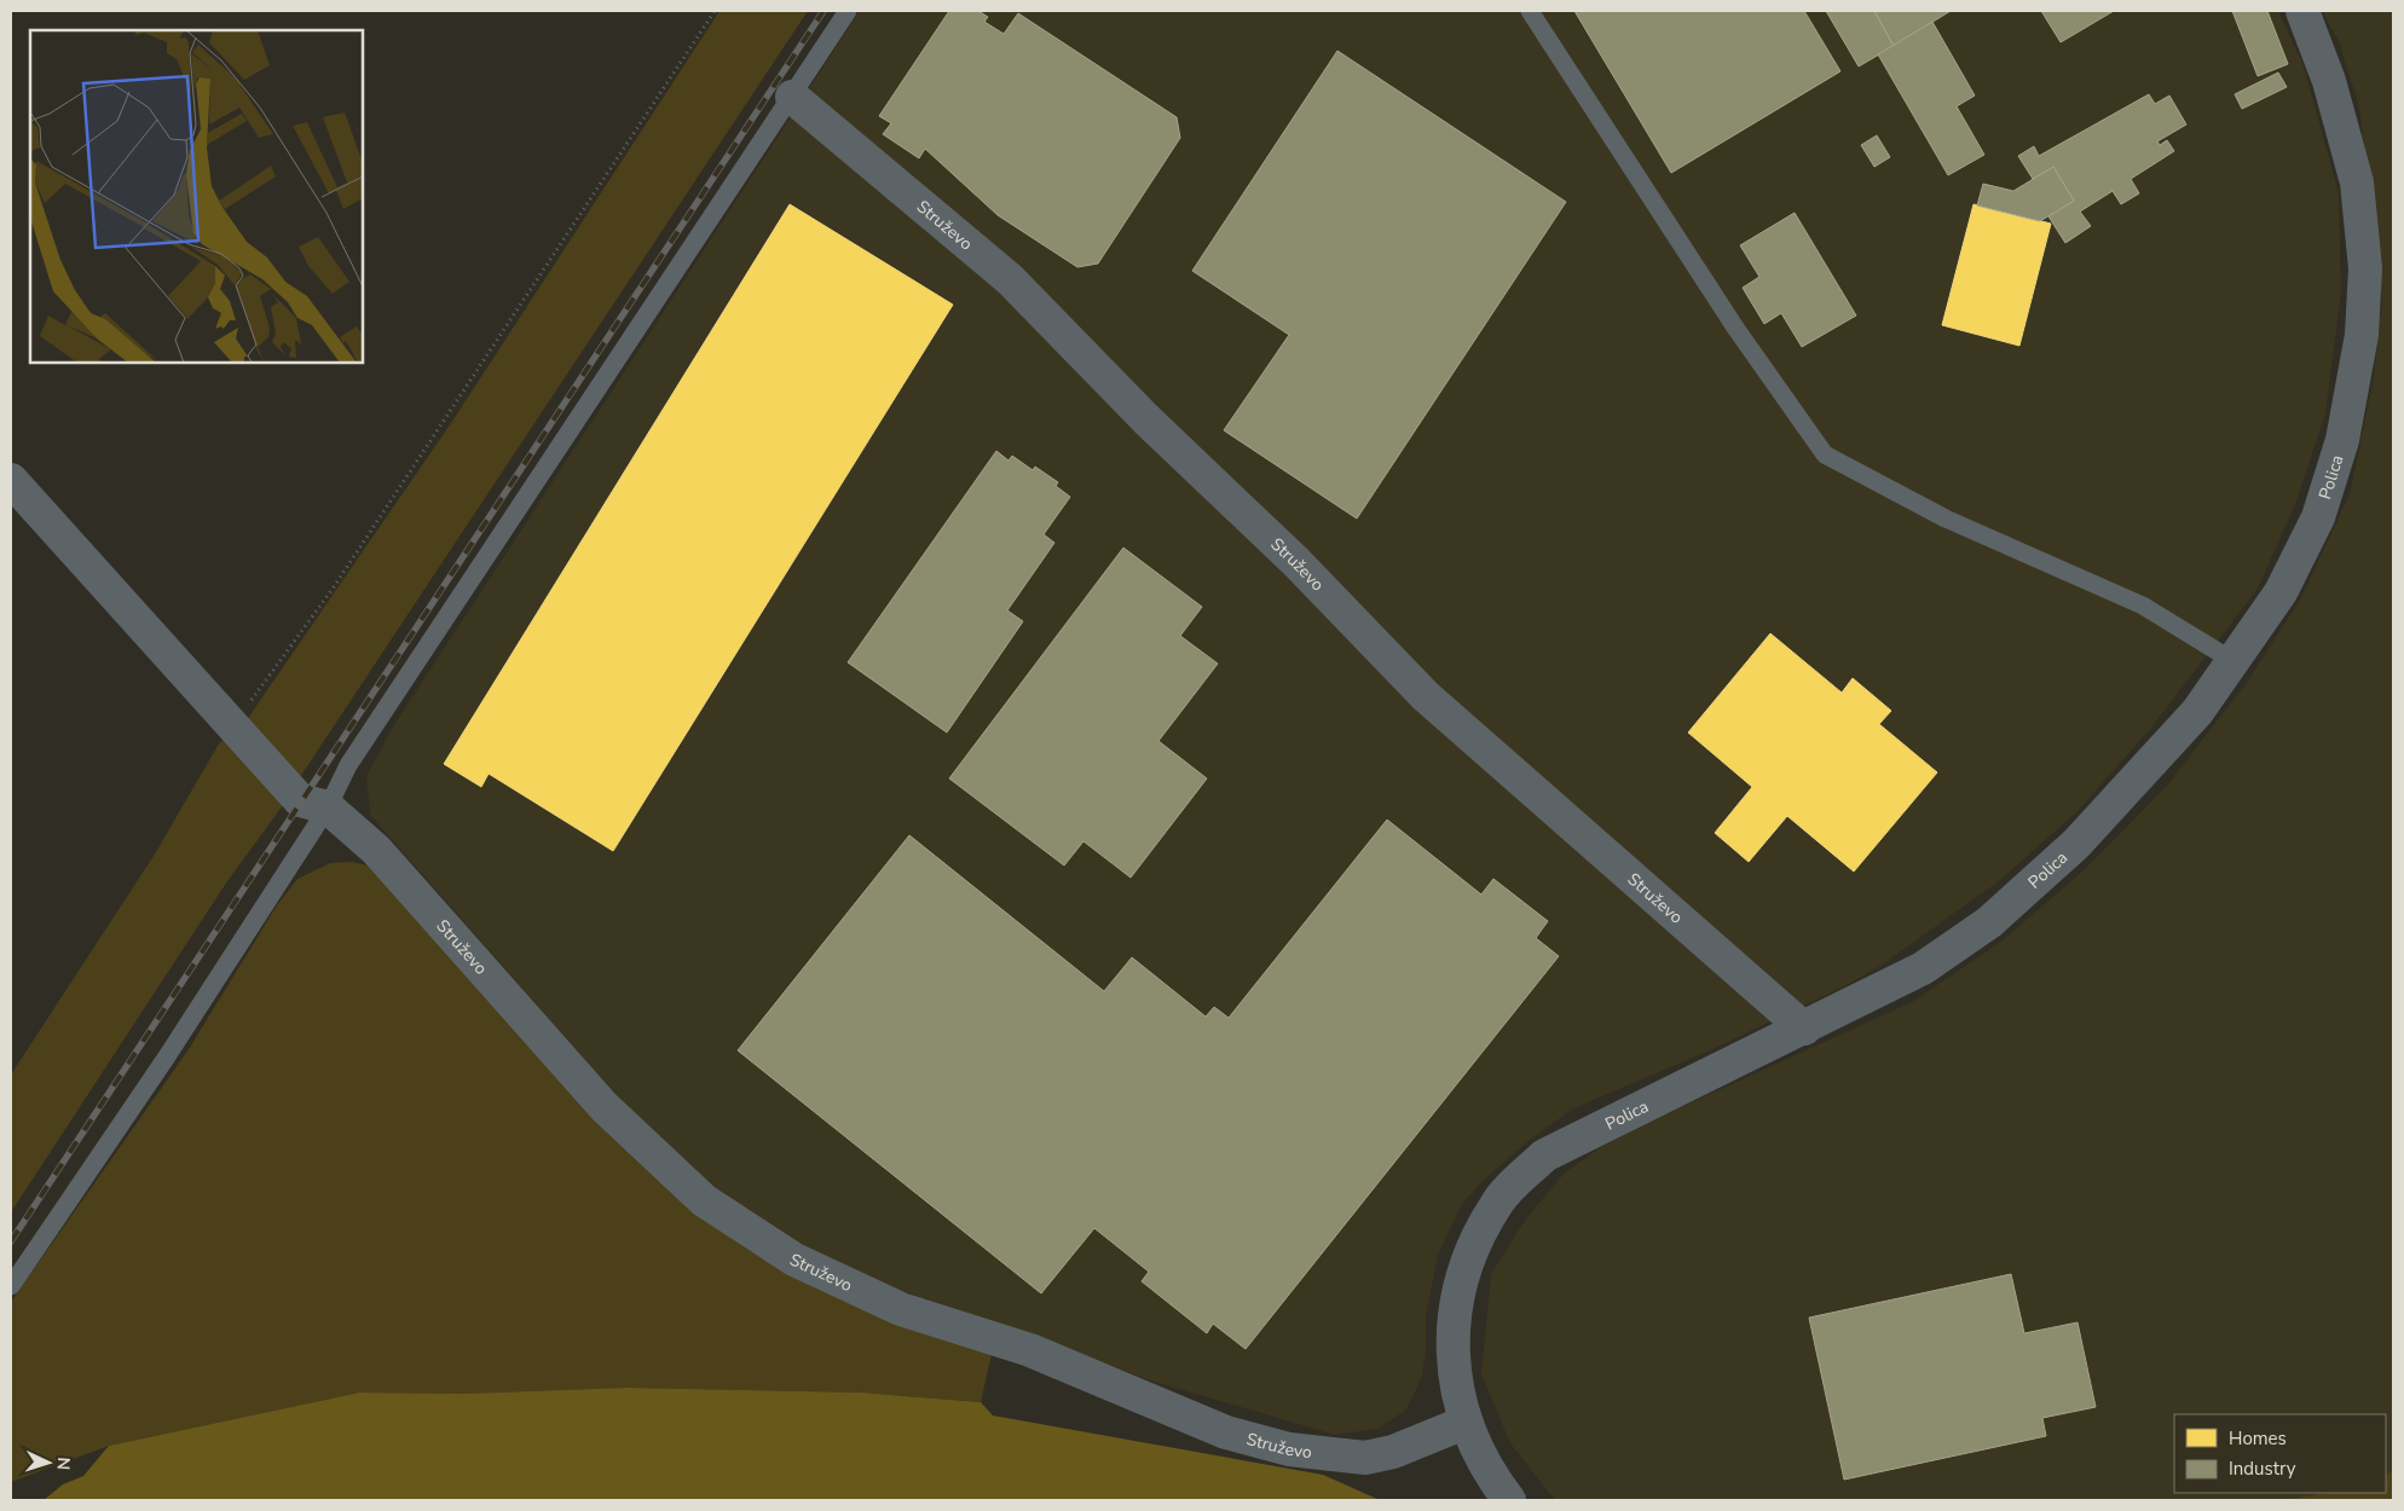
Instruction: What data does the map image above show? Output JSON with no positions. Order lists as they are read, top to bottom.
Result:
{
  "streets": {
    "street": ["Struževo", "Polica"]
  },
  "crossings": [
    ["Struževo", "Polica"]
  ],
  "legend": ["Homes", "Industry"],
  "north": "right"
}
